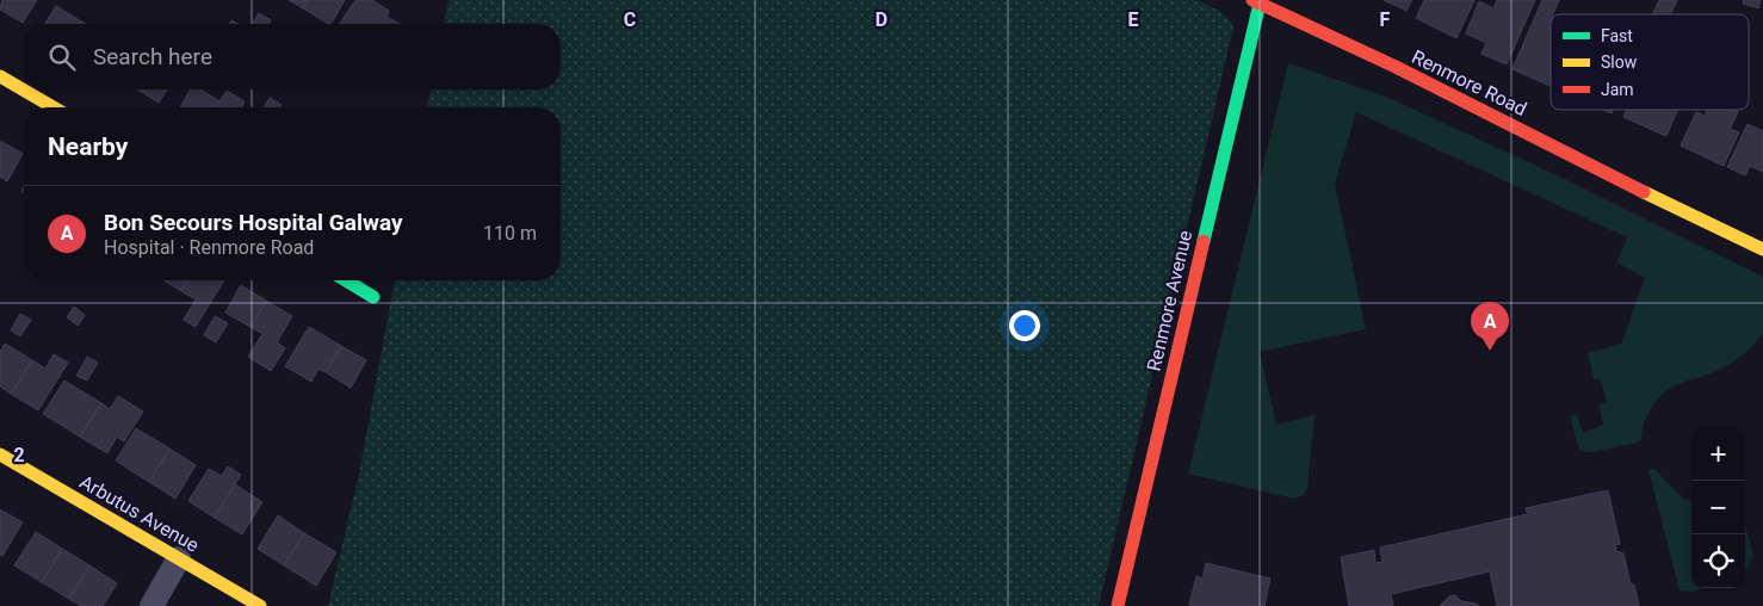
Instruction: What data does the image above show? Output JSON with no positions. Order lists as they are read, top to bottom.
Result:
{
  "streets": {
    "street": ["Renmore Road", "Renmore Avenue", "Arbutus Avenue"]
  },
  "crossings": [
    ["Renmore Road", "Renmore Avenue"]
  ],
  "legend": ["Fast", "Slow", "Jam"],
  "page": {
    "search": "Search here",
    "heading": "Nearby",
    "list": [
      {
        "mark": "A",
        "name": "Bon Secours Hospital Galway",
        "note": "Hospital · Renmore Road",
        "value": "110 m"
      }
    ],
    "pins": "A",
    "map_buttons": ["+", "−"]
  },
  "grid": {
    "columns": [
      "C",
      "D",
      "E",
      "F"
    ],
    "rows": ["2"]
  }
}
